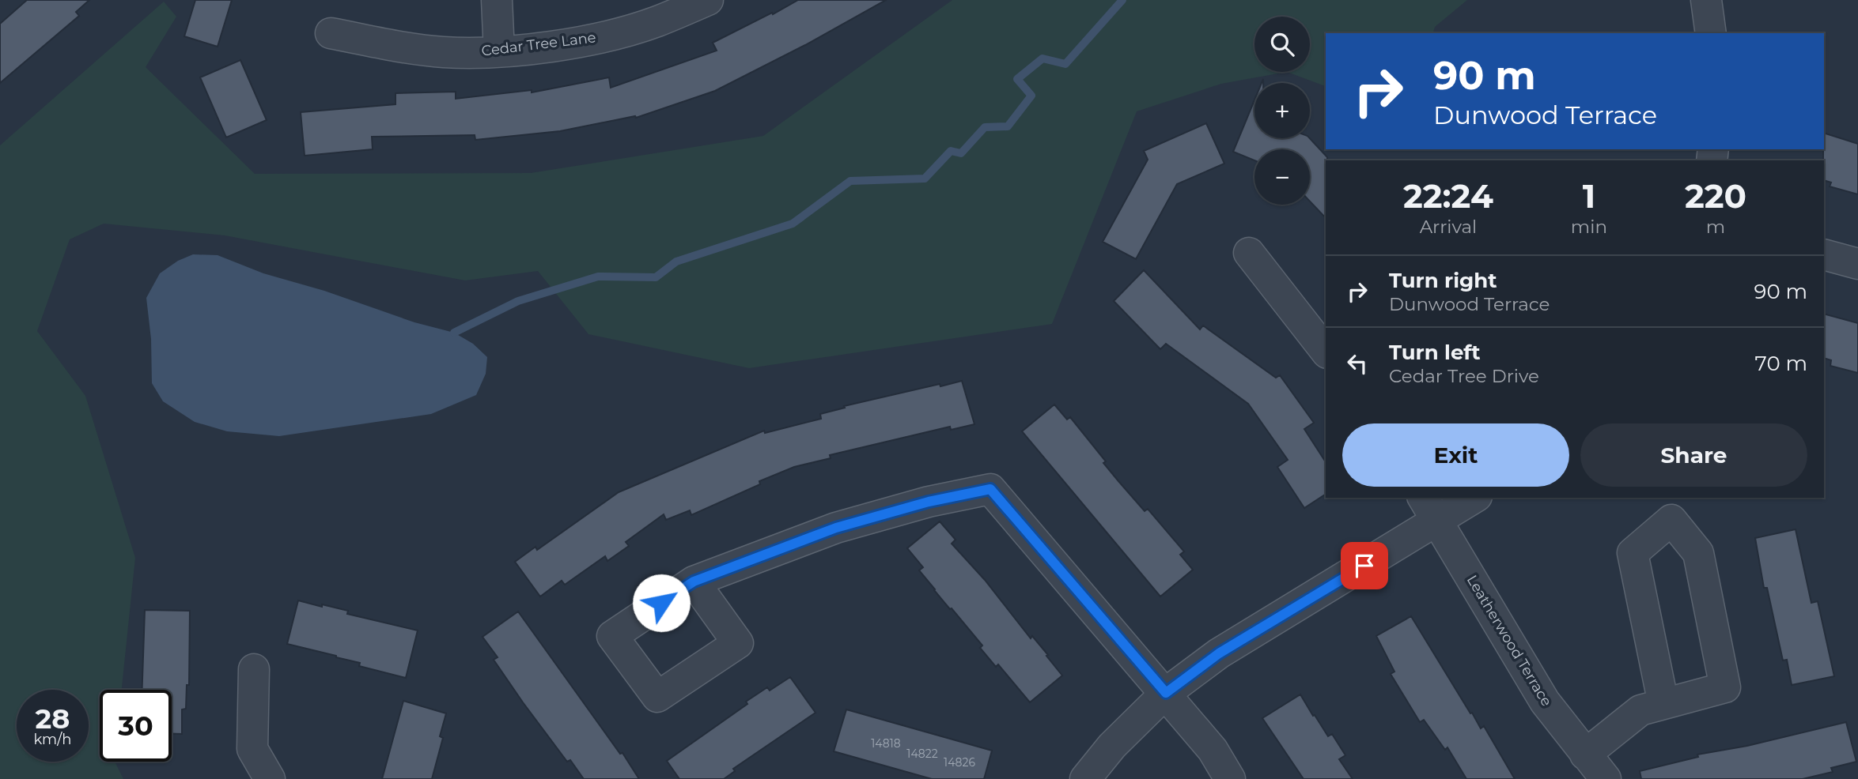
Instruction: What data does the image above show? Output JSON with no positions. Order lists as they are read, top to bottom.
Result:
{
  "streets": {
    "street": ["Cedar Tree Lane", "Leatherwood Terrace"]
  },
  "house_numbers": ["14818", "14822", "14826"],
  "page": {
    "map_buttons": ["+", "−"],
    "turn": ["90 m", "Dunwood Terrace"],
    "eta": [
      "22:24",
      "Arrival",
      "1",
      "min",
      "220",
      "m"
    ],
    "list": [
      {
        "name": "Turn right",
        "note": "Dunwood Terrace",
        "value": "90 m"
      },
      {
        "name": "Turn left",
        "note": "Cedar Tree Drive",
        "value": "70 m"
      }
    ],
    "buttons": ["Exit", "Share"],
    "speed": "28 km/h",
    "limit": "30"
  }
}
